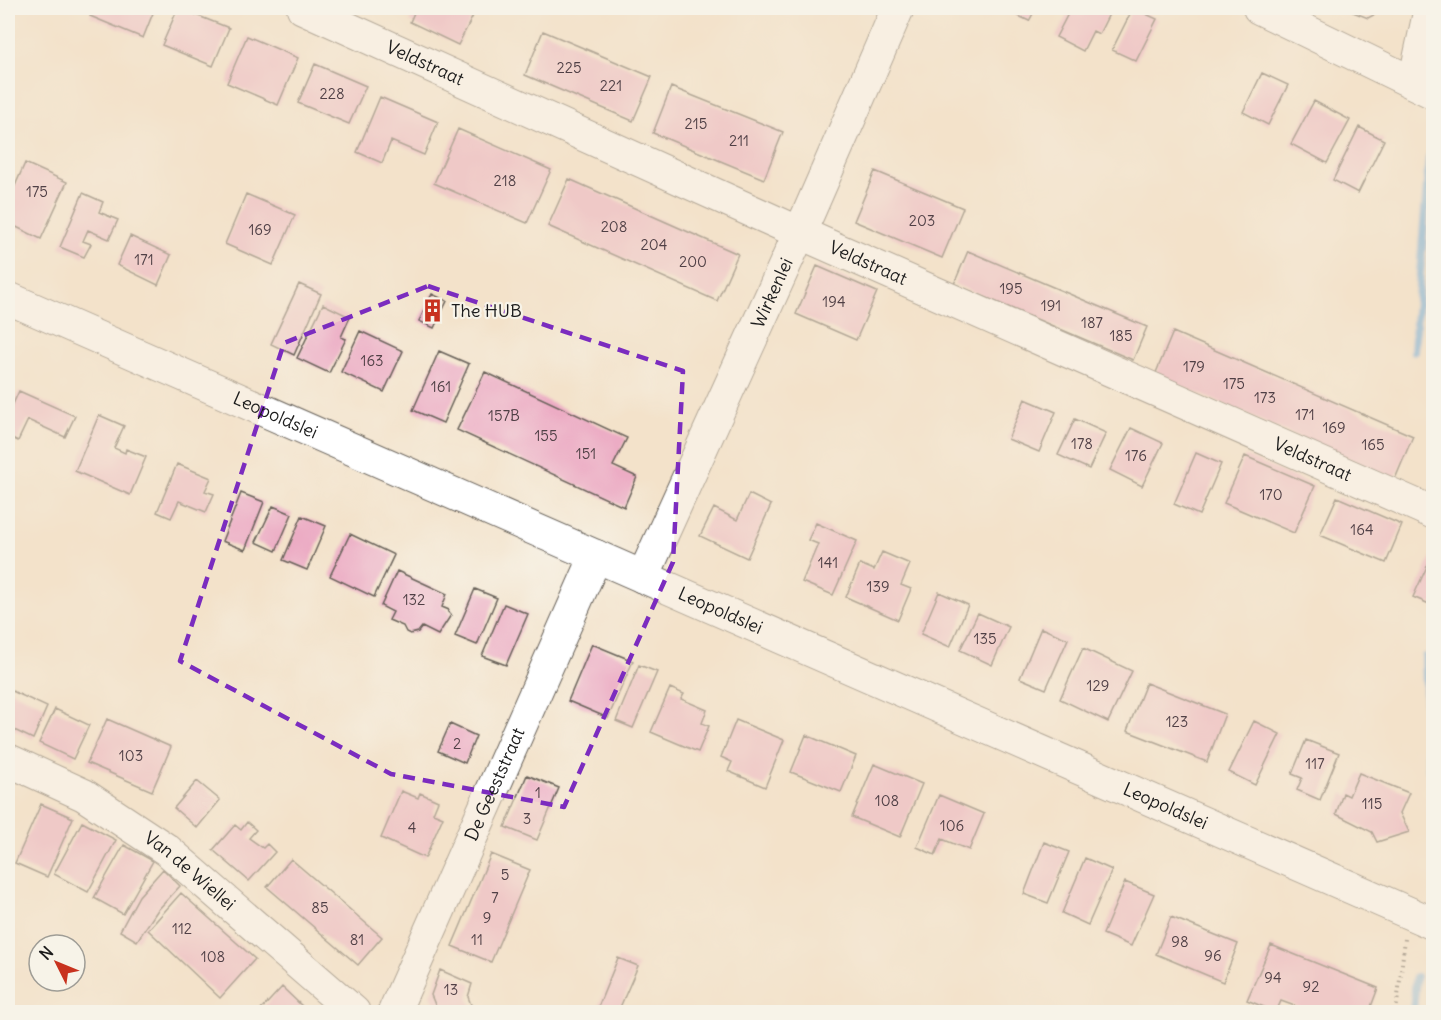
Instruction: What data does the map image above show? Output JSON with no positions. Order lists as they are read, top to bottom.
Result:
{
  "streets": {
    "street": [
      "Veldstraat",
      "Wirkenlei",
      "Leopoldslei",
      "De Geeststraat",
      "Van de Wiellei"
    ]
  },
  "crossings": [
    ["Veldstraat", "Wirkenlei"],
    ["Wirkenlei", "Leopoldslei"],
    ["Leopoldslei", "De Geeststraat"]
  ],
  "places": {
    "building": ["The HUB"]
  },
  "house_numbers": [
    "225",
    "221",
    "228",
    "215",
    "211",
    "218",
    "175",
    "203",
    "208",
    "169",
    "204",
    "171",
    "200",
    "195",
    "194",
    "191",
    "187",
    "185",
    "163",
    "179",
    "175",
    "161",
    "173",
    "171",
    "157B",
    "169",
    "155",
    "178",
    "165",
    "151",
    "176",
    "170",
    "164",
    "141",
    "139",
    "132",
    "135",
    "129",
    "123",
    "2",
    "103",
    "117",
    "1",
    "108",
    "115",
    "3",
    "106",
    "4",
    "5",
    "7",
    "85",
    "9",
    "112",
    "81",
    "11",
    "98",
    "96",
    "108",
    "94",
    "92",
    "13"
  ],
  "north": "top left"
}
